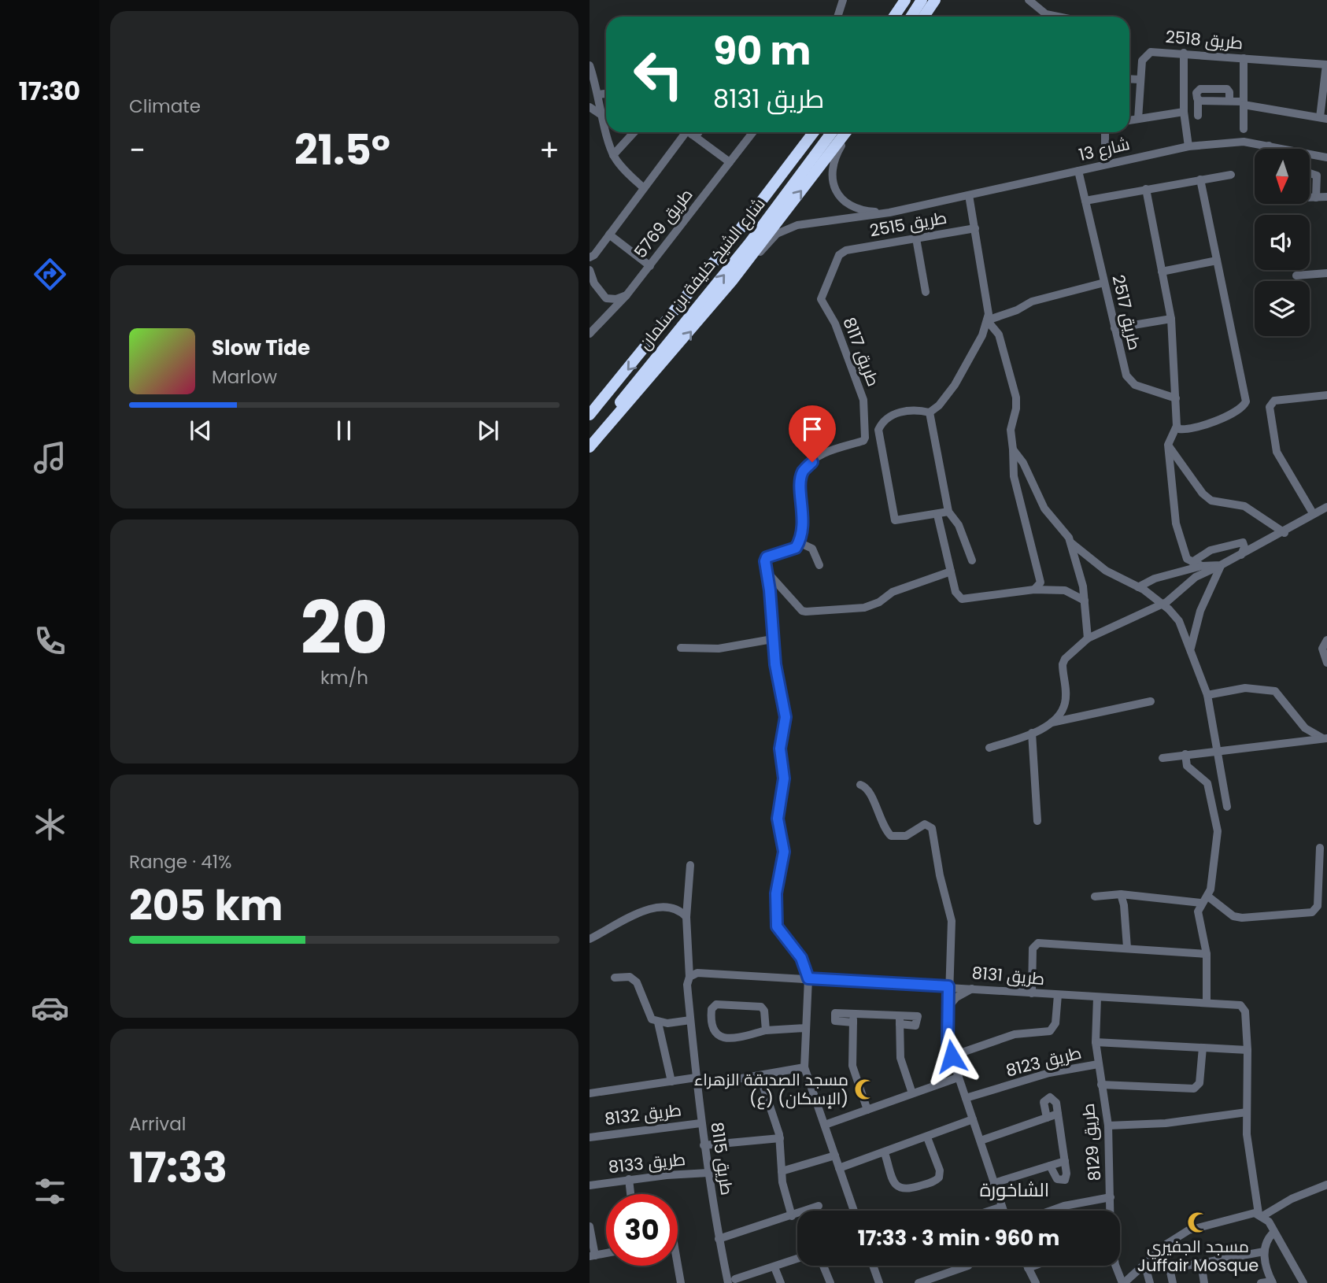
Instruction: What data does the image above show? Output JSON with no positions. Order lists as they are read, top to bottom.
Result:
{
  "streets": {
    "highway": ["شارع الشيخ خليفة بن سلمان"],
    "street": [
      "طريق 2518",
      "شارع 13",
      "طريق 5769",
      "طريق 2515",
      "طريق 2517",
      "طريق 8117",
      "طريق 8131",
      "طريق 8123",
      "طريق 8132",
      "طريق 8129",
      "طريق 8115",
      "طريق 8133"
    ]
  },
  "crossings": [
    ["شارع 13", "طريق 2517"],
    ["طريق 2515", "طريق 8117"],
    ["طريق 8131", "طريق 8129"],
    ["طريق 8131", "طريق 8115"],
    ["طريق 8123", "طريق 8129"],
    ["طريق 8132", "طريق 8115"],
    ["طريق 8115", "طريق 8133"]
  ],
  "districts": ["الشاخورة"],
  "places": {
    "mosque": ["مسجد الصديقة الزهراء (ع) (الإسكان)", "مسجد الجفيري Juffair Mosque"]
  },
  "north": "bottom",
  "page": {
    "tabs": "17:30",
    "tile": [
      "Climate",
      ["20", "km/h"],
      ["Range · 41%", "205 km"],
      ["Arrival", "17:33"]
    ],
    "turn": ["90 m", "طريق 8131"],
    "heat": ["−", "21.5°", "+"],
    "song": ["Slow Tide", "Marlow"],
    "limit": "30",
    "trip": "17:33 · 3 min · 960 m"
  }
}
